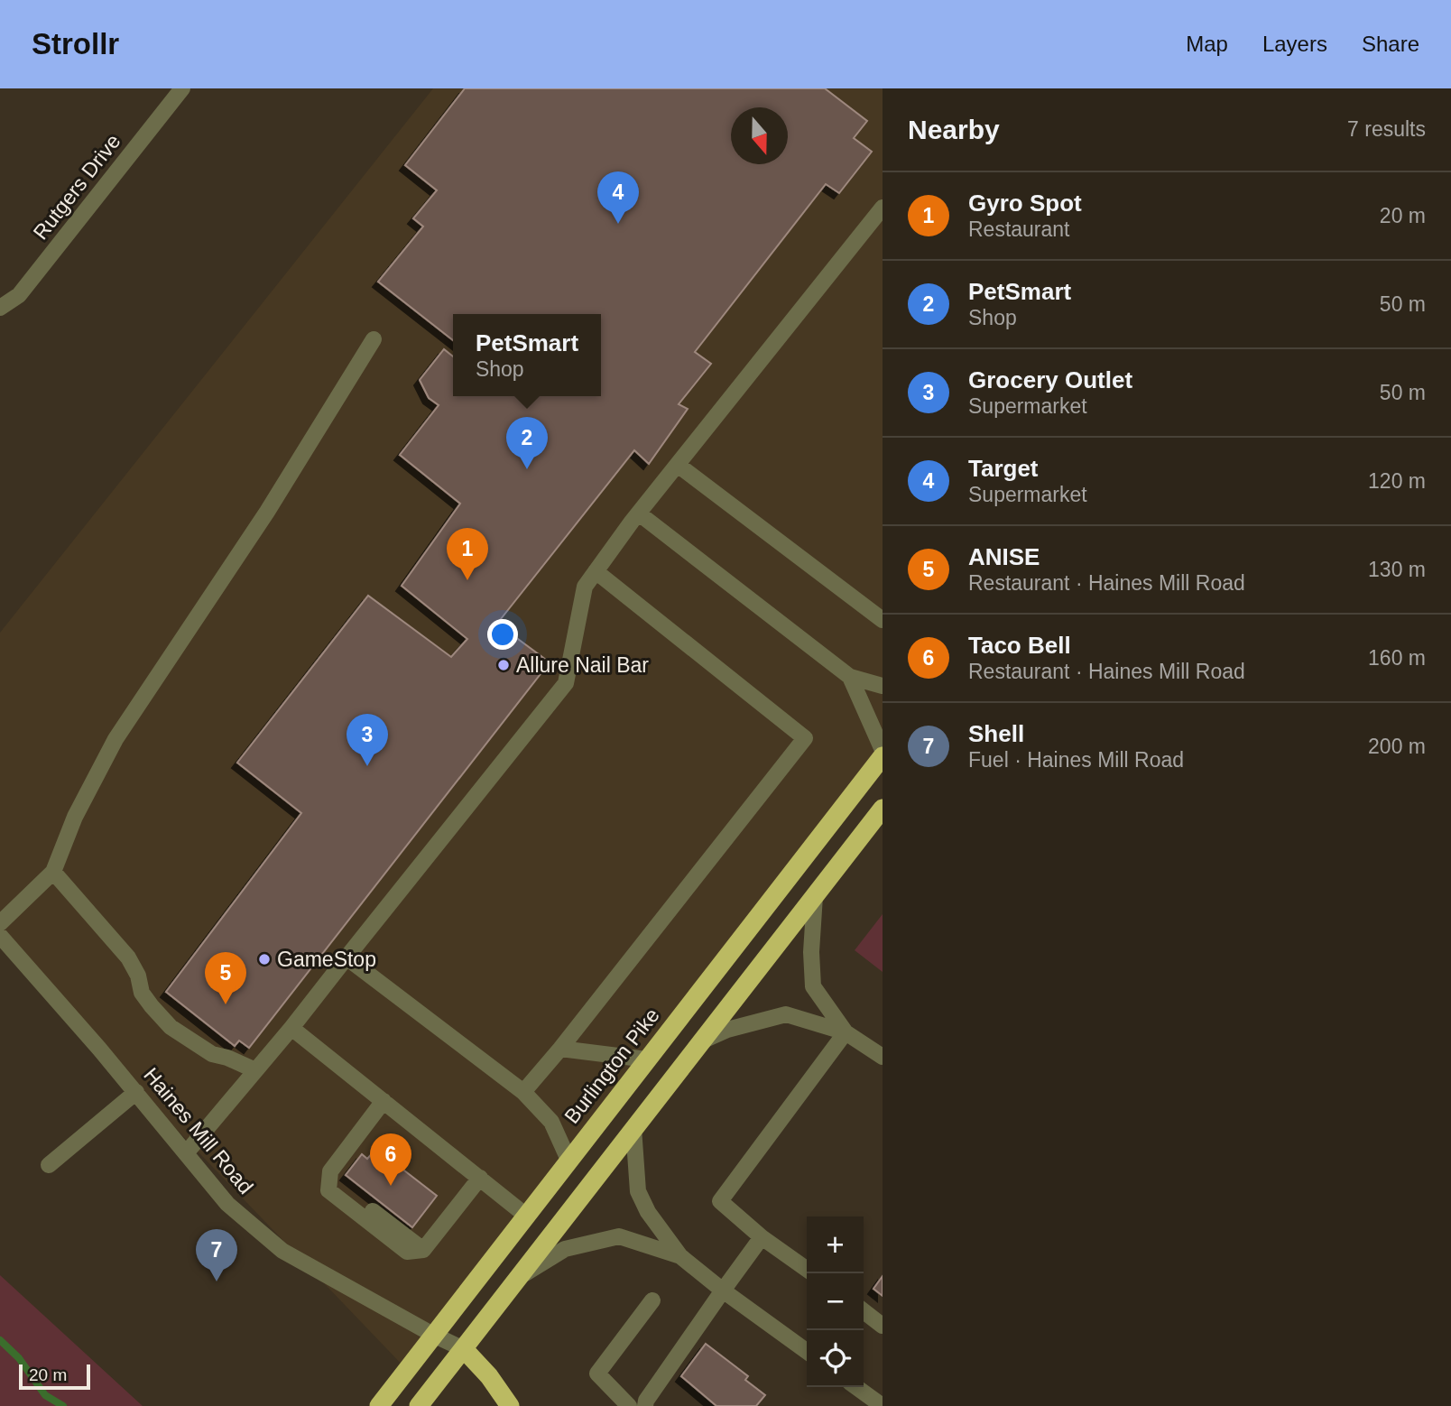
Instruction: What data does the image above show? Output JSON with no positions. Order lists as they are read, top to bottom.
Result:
{
  "streets": {
    "highway": ["Burlington Pike"],
    "street": ["Rutgers Drive", "Haines Mill Road"]
  },
  "crossings": [
    ["Burlington Pike", "Haines Mill Road"]
  ],
  "places": ["Allure Nail Bar", "GameStop"],
  "scale_bar": "20 m",
  "north": "bottom",
  "page": {
    "header": "Strollr",
    "nav": ["Map", "Layers", "Share"],
    "heading": ["Nearby", "7 results"],
    "list": [
      {
        "mark": "1",
        "name": "Gyro Spot",
        "note": "Restaurant",
        "value": "20 m"
      },
      {
        "mark": "2",
        "name": "PetSmart",
        "note": "Shop",
        "value": "50 m"
      },
      {
        "mark": "3",
        "name": "Grocery Outlet",
        "note": "Supermarket",
        "value": "50 m"
      },
      {
        "mark": "4",
        "name": "Target",
        "note": "Supermarket",
        "value": "120 m"
      },
      {
        "mark": "5",
        "name": "ANISE",
        "note": "Restaurant · Haines Mill Road",
        "value": "130 m"
      },
      {
        "mark": "6",
        "name": "Taco Bell",
        "note": "Restaurant · Haines Mill Road",
        "value": "160 m"
      },
      {
        "mark": "7",
        "name": "Shell",
        "note": "Fuel · Haines Mill Road",
        "value": "200 m"
      }
    ],
    "pins": [
      "4",
      "2",
      "1",
      "3",
      "5",
      "6",
      "7"
    ],
    "popup": ["PetSmart", "Shop"],
    "map_buttons": ["+", "−"],
    "scale": "20 m"
  }
}
